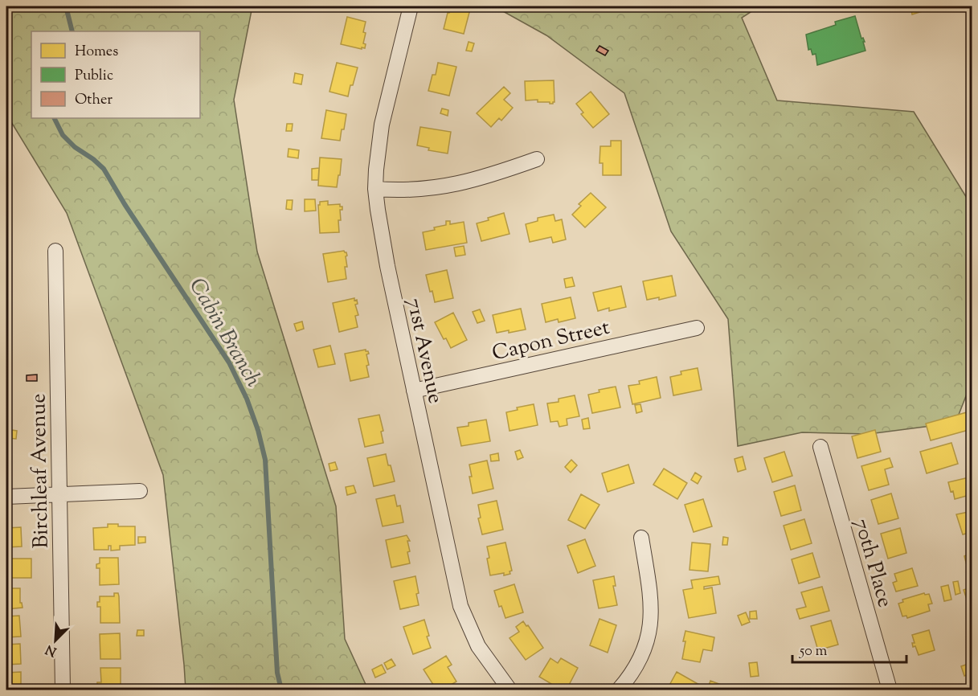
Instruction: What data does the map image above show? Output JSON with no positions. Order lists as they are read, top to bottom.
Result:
{
  "streets": {
    "street": [
      "Capon Street",
      "71st Avenue",
      "Birchleaf Avenue",
      "70th Place"
    ]
  },
  "crossings": [
    ["Capon Street", "71st Avenue"]
  ],
  "water": ["Cabin Branch"],
  "legend": ["Homes", "Public", "Other"],
  "scale_bar": "50 m",
  "north": "bottom left"
}
